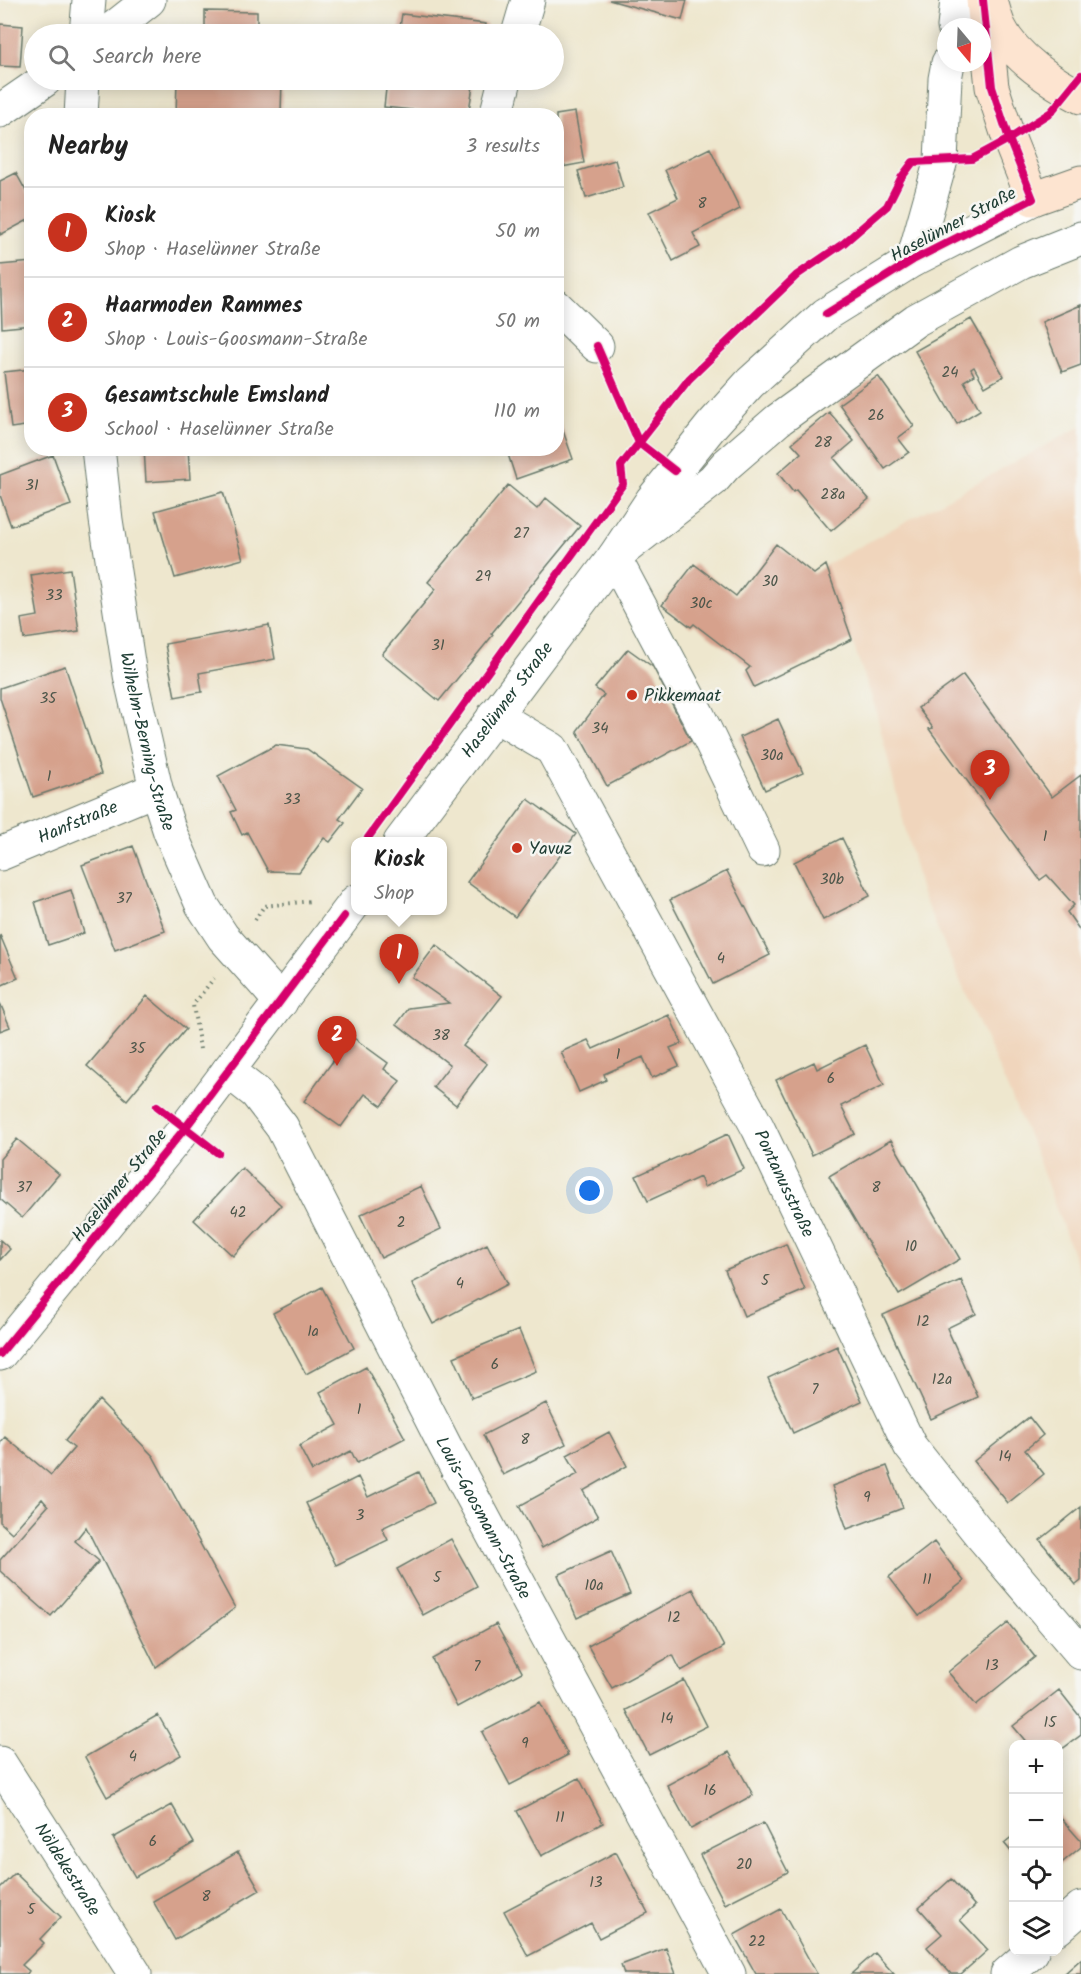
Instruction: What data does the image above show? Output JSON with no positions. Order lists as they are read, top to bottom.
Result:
{
  "streets": {
    "street": [
      "Haselünner Straße",
      "Wilhelm-Berning-Straße",
      "Hanfstraße",
      "Pontanusstraße",
      "Louis-Goosmann-Straße",
      "Nöldekestraße"
    ]
  },
  "crossings": [
    ["Haselünner Straße", "Wilhelm-Berning-Straße"],
    ["Haselünner Straße", "Pontanusstraße"],
    ["Haselünner Straße", "Louis-Goosmann-Straße"],
    ["Wilhelm-Berning-Straße", "Hanfstraße"]
  ],
  "places": ["Pikkemaat", "Yavuz"],
  "house_numbers": [
    "8",
    "24",
    "26",
    "28",
    "31",
    "28a",
    "27",
    "29",
    "30",
    "33",
    "30c",
    "31",
    "35",
    "34",
    "30a",
    "1",
    "33",
    "1",
    "30b",
    "37",
    "4",
    "38",
    "35",
    "1",
    "6",
    "37",
    "8",
    "42",
    "2",
    "10",
    "5",
    "4",
    "12",
    "1a",
    "6",
    "12a",
    "7",
    "1",
    "8",
    "14",
    "9",
    "3",
    "5",
    "11",
    "10a",
    "12",
    "13",
    "7",
    "14",
    "15",
    "9",
    "4",
    "16",
    "11",
    "6",
    "20",
    "13",
    "8",
    "5",
    "22"
  ],
  "north": "bottom",
  "page": {
    "search": "Search here",
    "heading": ["Nearby", "3 results"],
    "list": [
      {
        "mark": "1",
        "name": "Kiosk",
        "note": "Shop · Haselünner Straße",
        "value": "50 m"
      },
      {
        "mark": "2",
        "name": "Haarmoden Rammes",
        "note": "Shop · Louis-Goosmann-Straße",
        "value": "50 m"
      },
      {
        "mark": "3",
        "name": "Gesamtschule Emsland",
        "note": "School · Haselünner Straße",
        "value": "110 m"
      }
    ],
    "pins": ["3", "1", "2"],
    "popup": ["Kiosk", "Shop"],
    "map_buttons": ["+", "−"]
  }
}
